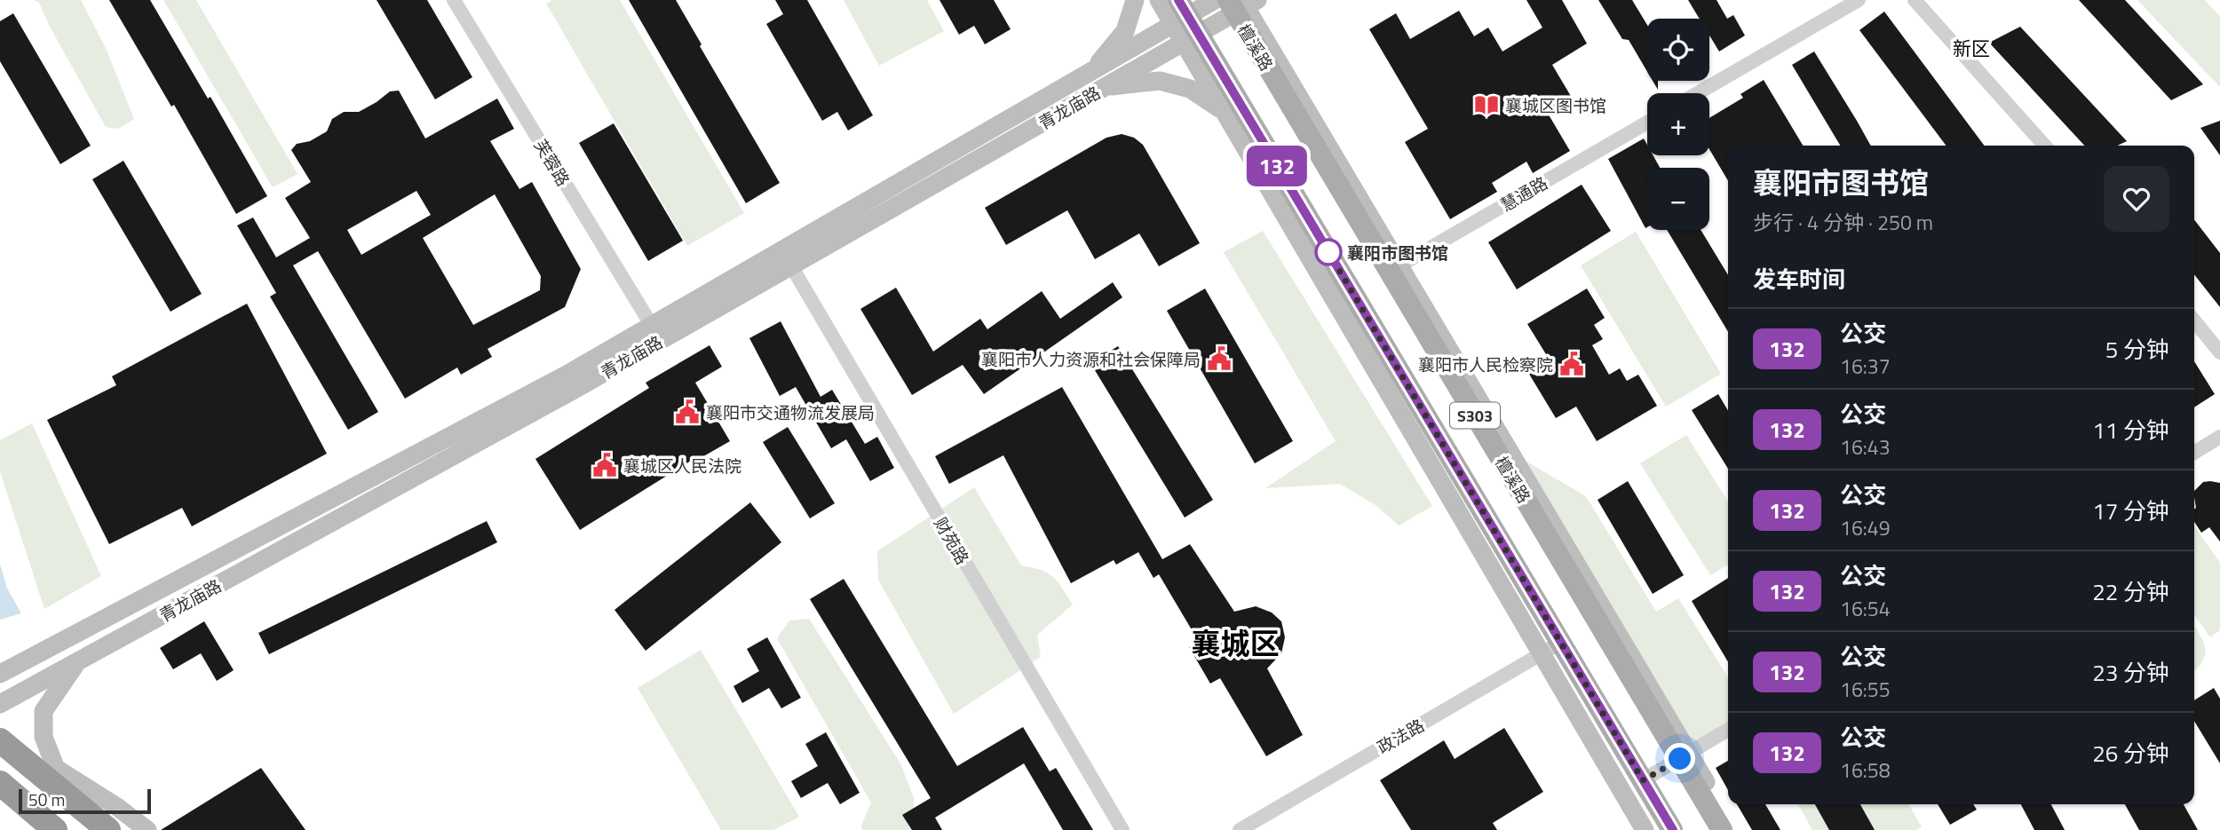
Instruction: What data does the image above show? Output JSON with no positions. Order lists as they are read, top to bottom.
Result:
{
  "streets": {
    "main road": ["檀溪路", "S303"],
    "street": [
      "青龙庙路",
      "芙蓉路",
      "慧通路",
      "财苑路",
      "政法路"
    ]
  },
  "crossings": [
    ["檀溪路", "青龙庙路"],
    ["檀溪路", "慧通路"],
    ["青龙庙路", "芙蓉路"],
    ["青龙庙路", "S303"],
    ["青龙庙路", "财苑路"],
    ["S303", "政法路"]
  ],
  "districts": ["新区", "襄城区"],
  "places": {
    "library": ["襄城区图书馆"],
    "other": ["襄阳市图书馆"],
    "public building": [
      "襄阳市人力资源和社会保障局",
      "襄阳市人民检察院",
      "襄阳市交通物流发展局",
      "襄城区人民法院"
    ]
  },
  "lines": ["bus line 132"],
  "scale_bar": "50 m",
  "page": {
    "on_map": "132",
    "map_buttons": ["+", "−"],
    "heading": [
      ["襄阳市图书馆", "步行 · 4 分钟 · 250 m"],
      "发车时间"
    ],
    "list": [
      {
        "mark": "132",
        "name": "公交",
        "note": "16:37",
        "value": "5 分钟"
      },
      {
        "mark": "132",
        "name": "公交",
        "note": "16:43",
        "value": "11 分钟"
      },
      {
        "mark": "132",
        "name": "公交",
        "note": "16:49",
        "value": "17 分钟"
      },
      {
        "mark": "132",
        "name": "公交",
        "note": "16:54",
        "value": "22 分钟"
      },
      {
        "mark": "132",
        "name": "公交",
        "note": "16:55",
        "value": "23 分钟"
      },
      {
        "mark": "132",
        "name": "公交",
        "note": "16:58",
        "value": "26 分钟"
      }
    ],
    "scale": "50 m"
  }
}
